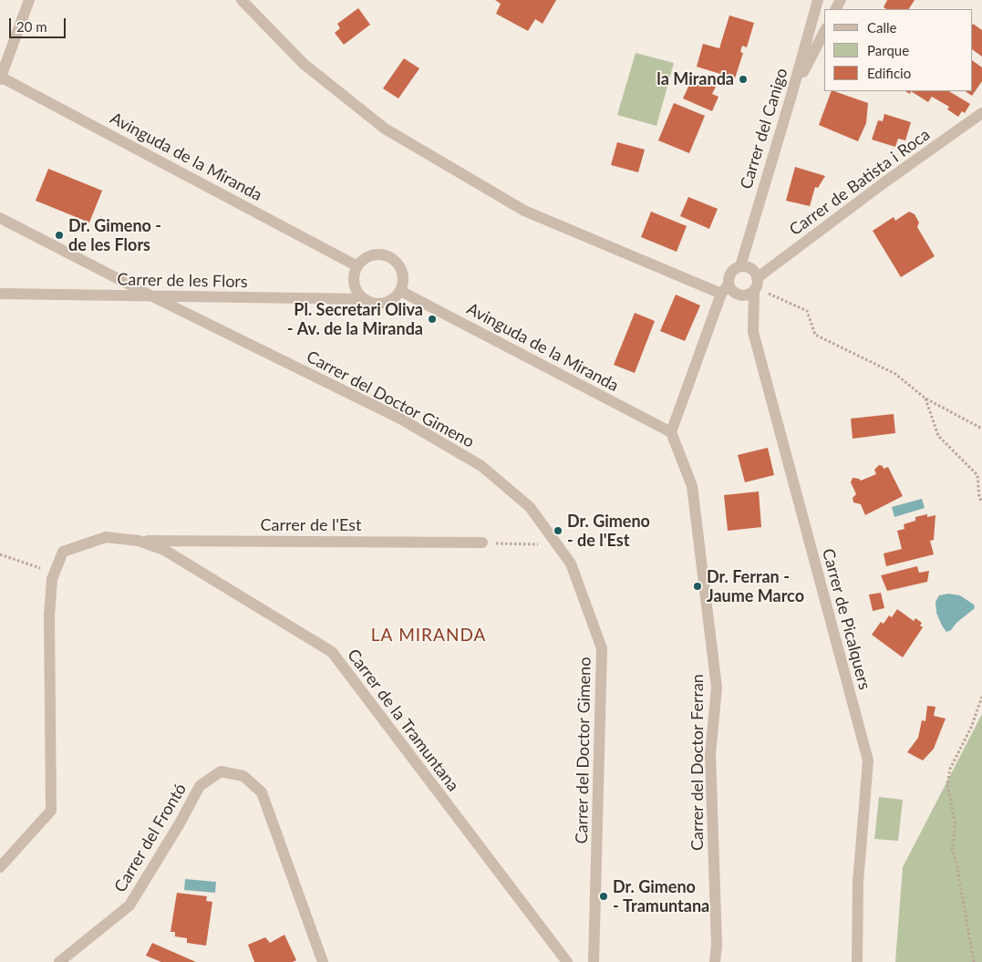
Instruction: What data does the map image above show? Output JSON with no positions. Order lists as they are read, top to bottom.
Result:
{
  "streets": {
    "street": [
      "Carrer del Canigo",
      "Avinguda de la Miranda",
      "Carrer de Batista i Roca",
      "Carrer de les Flors",
      "Carrer del Doctor Gimeno",
      "Carrer de l'Est",
      "Carrer de Picalquers",
      "Carrer de la Tramuntana",
      "Carrer del Doctor Ferran",
      "Carrer del Frontó"
    ]
  },
  "crossings": [
    ["Carrer del Canigo", "Carrer de Batista i Roca"],
    ["Carrer del Canigo", "Carrer de Picalquers"],
    ["Avinguda de la Miranda", "Carrer de les Flors"],
    ["Avinguda de la Miranda", "Carrer del Doctor Ferran"],
    ["Carrer de Batista i Roca", "Carrer de Picalquers"],
    ["Carrer de les Flors", "Carrer del Doctor Gimeno"],
    ["Carrer de l'Est", "Carrer de la Tramuntana"]
  ],
  "districts": ["LA MIRANDA"],
  "places": [
    "la Miranda",
    "Dr. Gimeno - de les Flors",
    "Pl. Secretari Oliva - Av. de la Miranda",
    "Dr. Gimeno - de l'Est",
    "Dr. Ferran - Jaume Marco",
    "Dr. Gimeno - Tramuntana"
  ],
  "legend": ["Calle", "Parque", "Edificio"],
  "scale_bar": "20 m"
}
